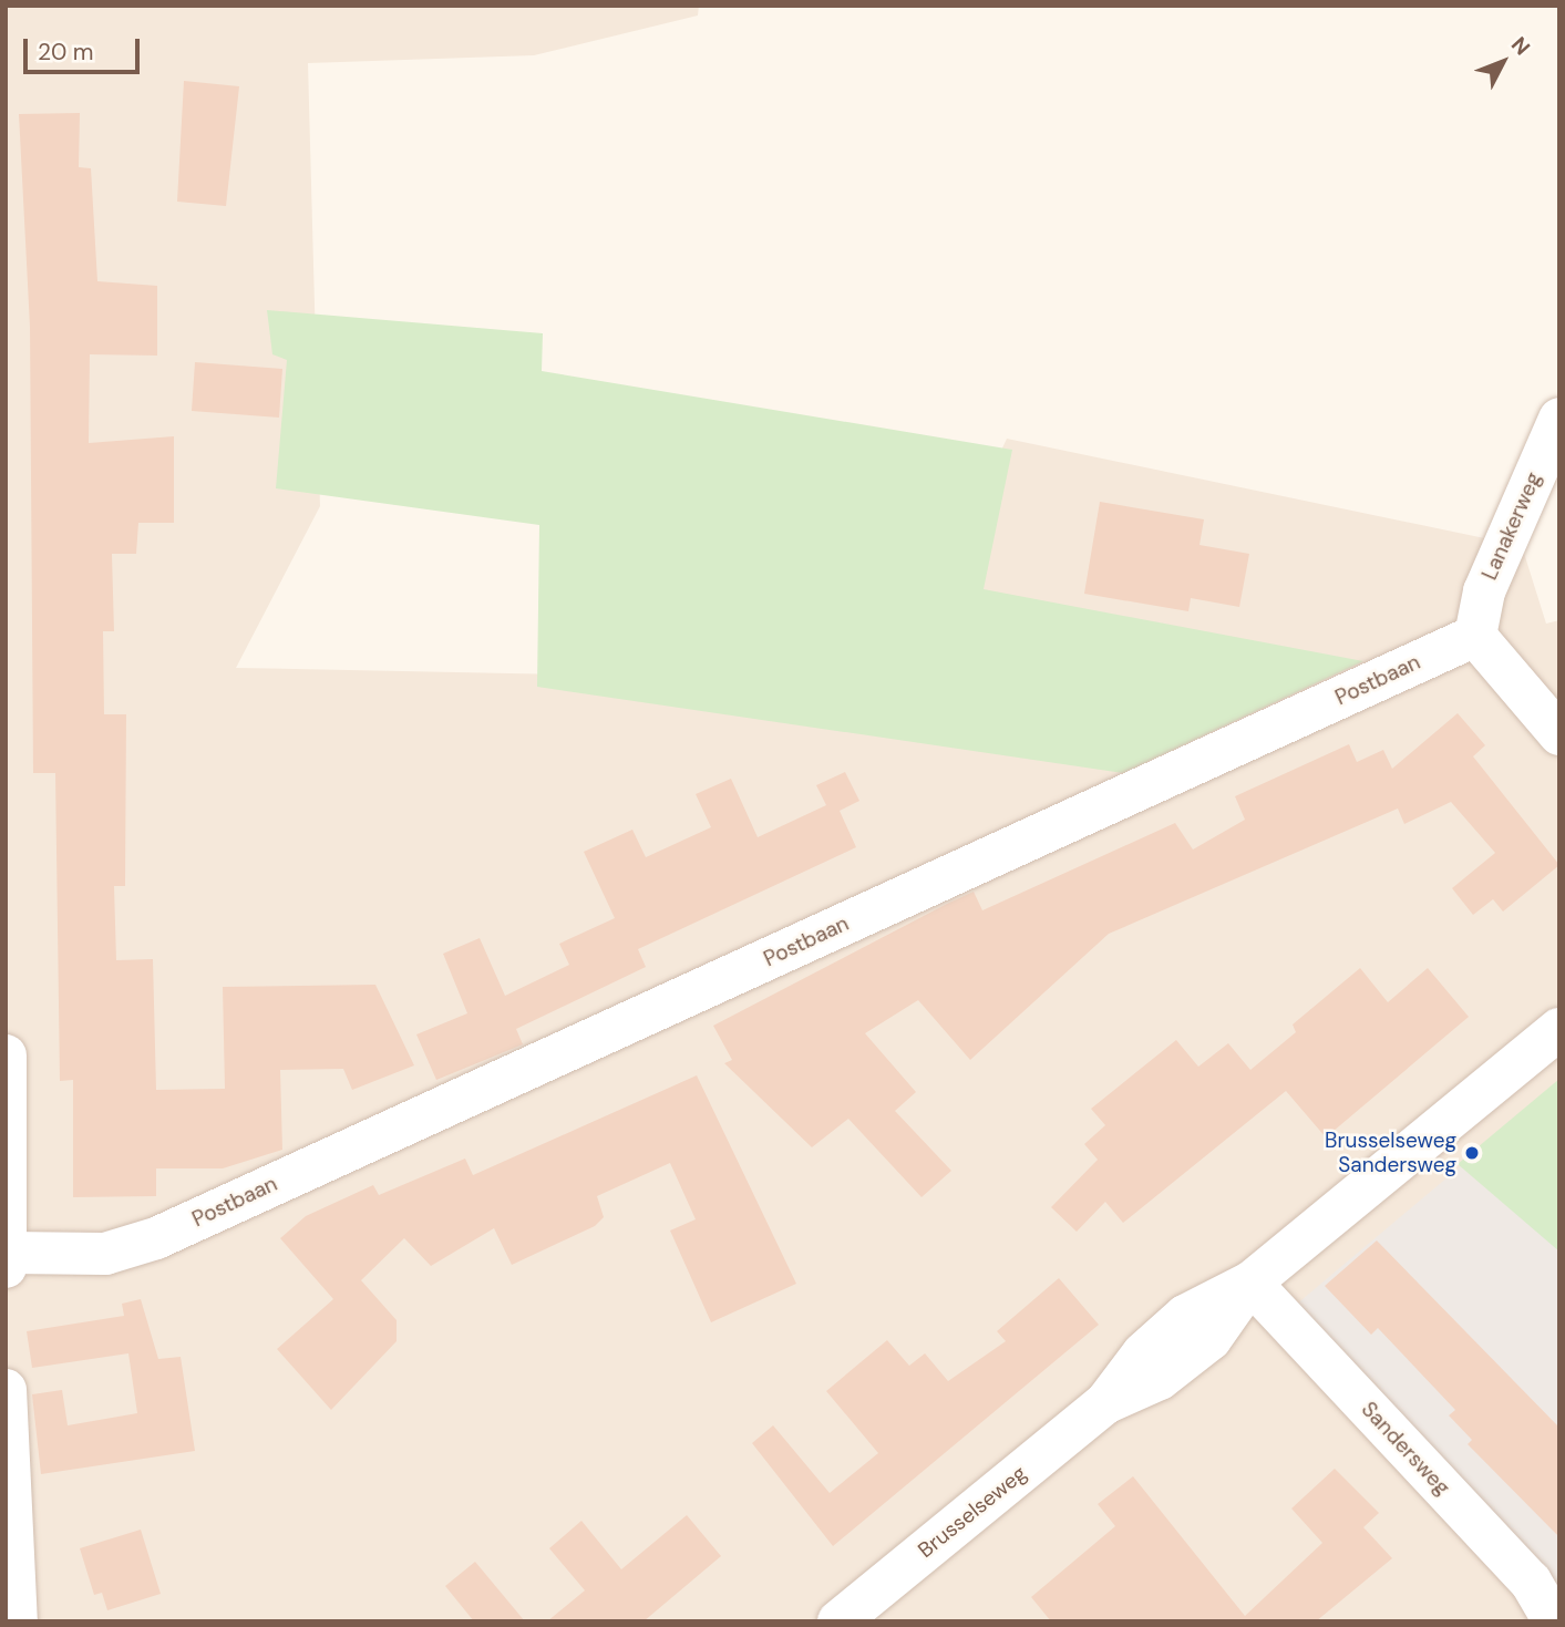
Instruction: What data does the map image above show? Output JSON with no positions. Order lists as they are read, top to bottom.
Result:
{
  "streets": {
    "street": [
      "Lanakerweg",
      "Postbaan",
      "Sandersweg",
      "Brusselseweg"
    ]
  },
  "crossings": [
    ["Lanakerweg", "Postbaan"],
    ["Sandersweg", "Brusselseweg"]
  ],
  "places": ["Brusselseweg Sandersweg"],
  "scale_bar": "20 m",
  "north": "top right"
}
